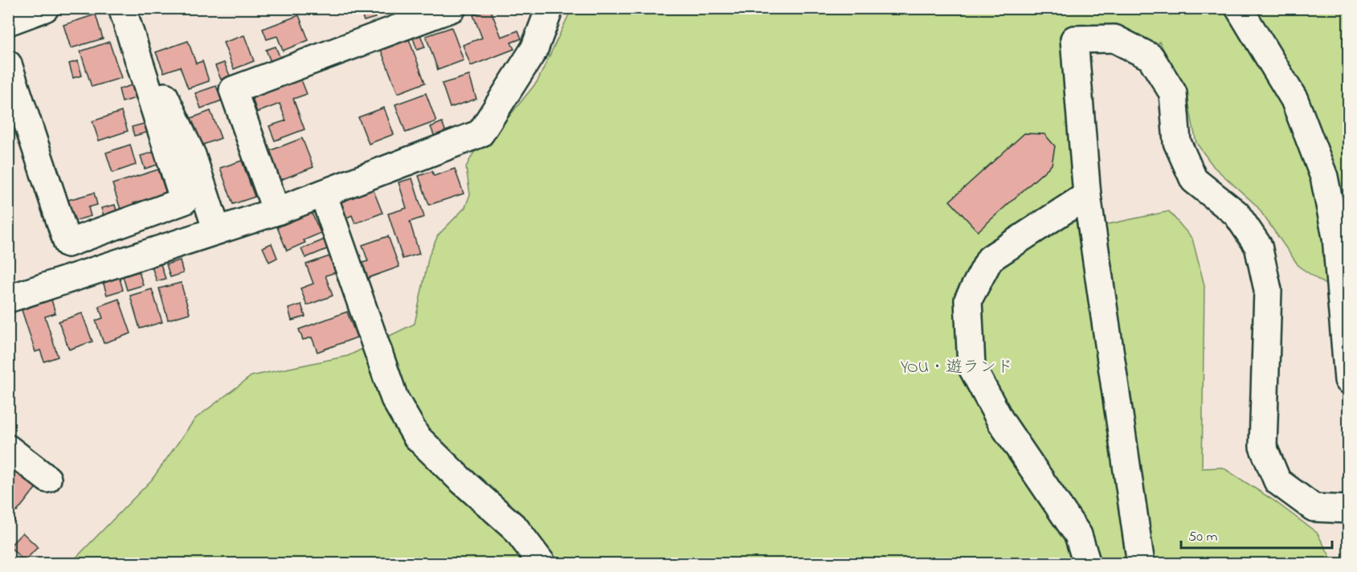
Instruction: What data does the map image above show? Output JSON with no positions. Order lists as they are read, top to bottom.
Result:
{
  "parks": ["YOU・遊ランド"],
  "scale_bar": "50 m"
}
